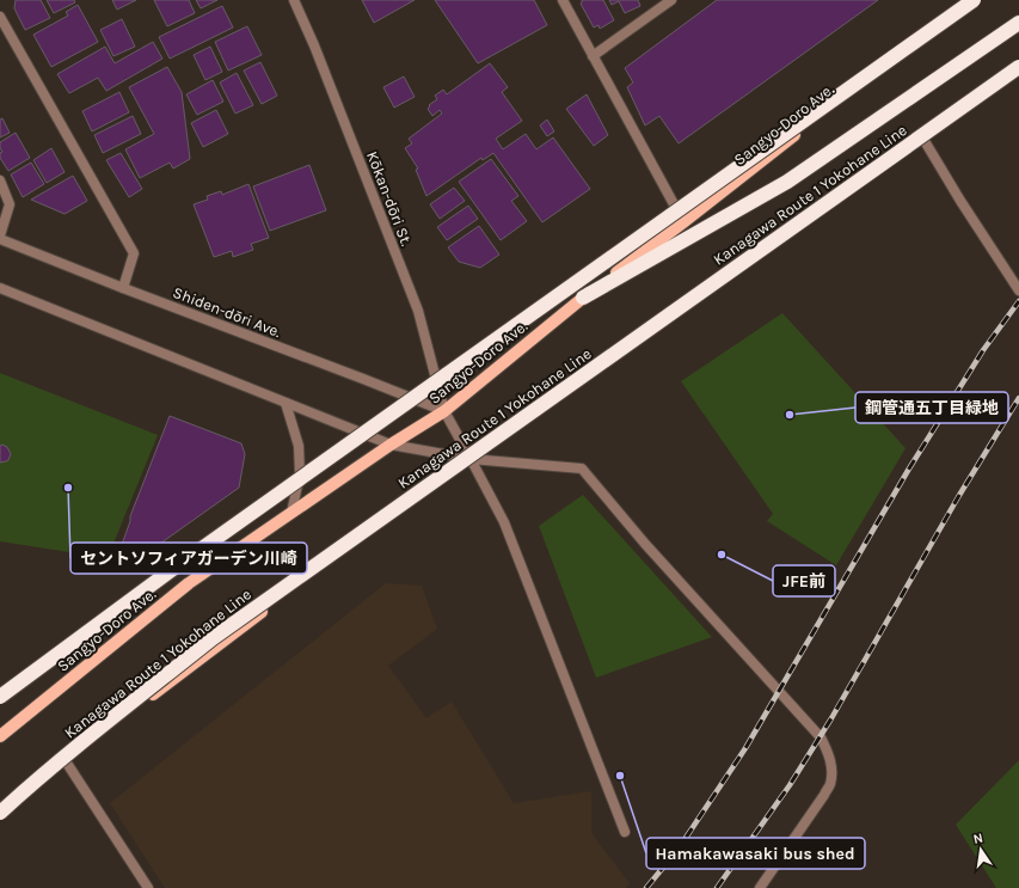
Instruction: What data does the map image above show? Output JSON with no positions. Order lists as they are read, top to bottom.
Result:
{
  "streets": {
    "highway": ["Kanagawa Route 1 Yokohane Line"],
    "main road": ["Sangyo-Doro Ave."],
    "street": ["Kōkan-dōri St.", "Shiden-dōri Ave."]
  },
  "crossings": [
    ["Sangyo-Doro Ave.", "Kōkan-dōri St."],
    ["Sangyo-Doro Ave.", "Shiden-dōri Ave."],
    ["Kōkan-dōri St.", "Shiden-dōri Ave."]
  ],
  "places": [
    "鋼管通五丁目緑地",
    "セントソフィアガーデン川崎",
    "JFE前",
    "Hamakawasaki bus shed"
  ],
  "north": "top"
}
